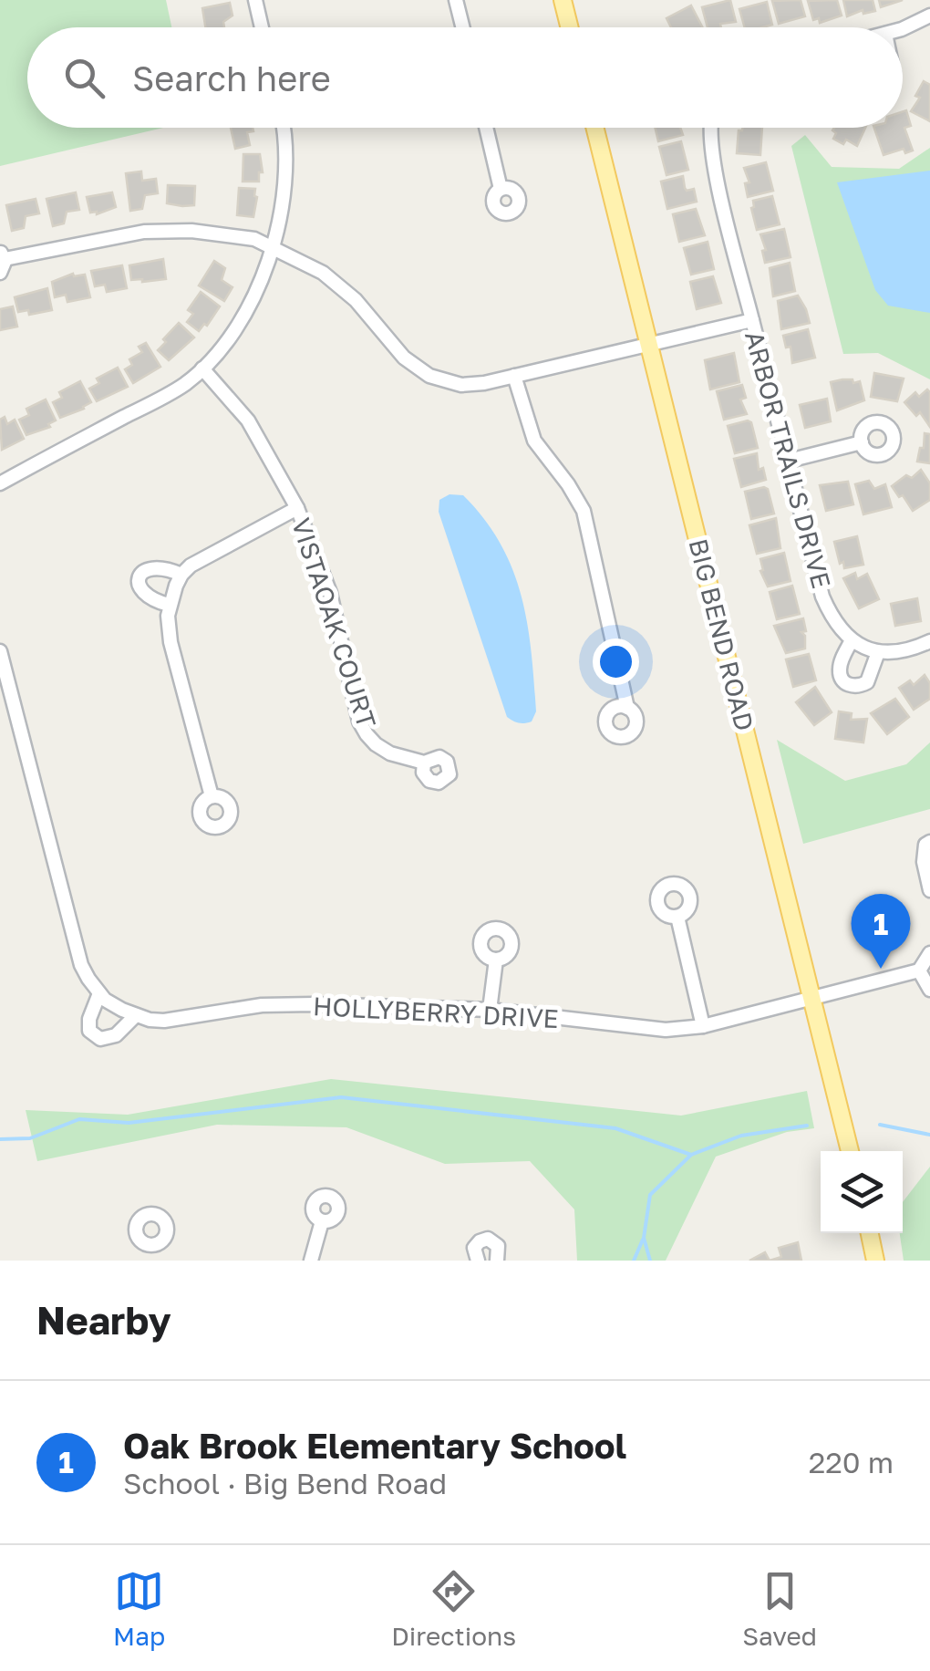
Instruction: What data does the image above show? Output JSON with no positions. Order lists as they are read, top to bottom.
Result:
{
  "streets": {
    "main road": ["BIG BEND ROAD"],
    "street": ["ARBOR TRAILS DRIVE", "VISTAOAK COURT", "HOLLYBERRY DRIVE"]
  },
  "crossings": [
    ["ARBOR TRAILS DRIVE", "BIG BEND ROAD"],
    ["BIG BEND ROAD", "HOLLYBERRY DRIVE"]
  ],
  "page": {
    "search": "Search here",
    "pins": "1",
    "heading": "Nearby",
    "list": [
      {
        "mark": "1",
        "name": "Oak Brook Elementary School",
        "note": "School · Big Bend Road",
        "value": "220 m"
      }
    ],
    "nav": ["Map", "Directions", "Saved"]
  }
}
